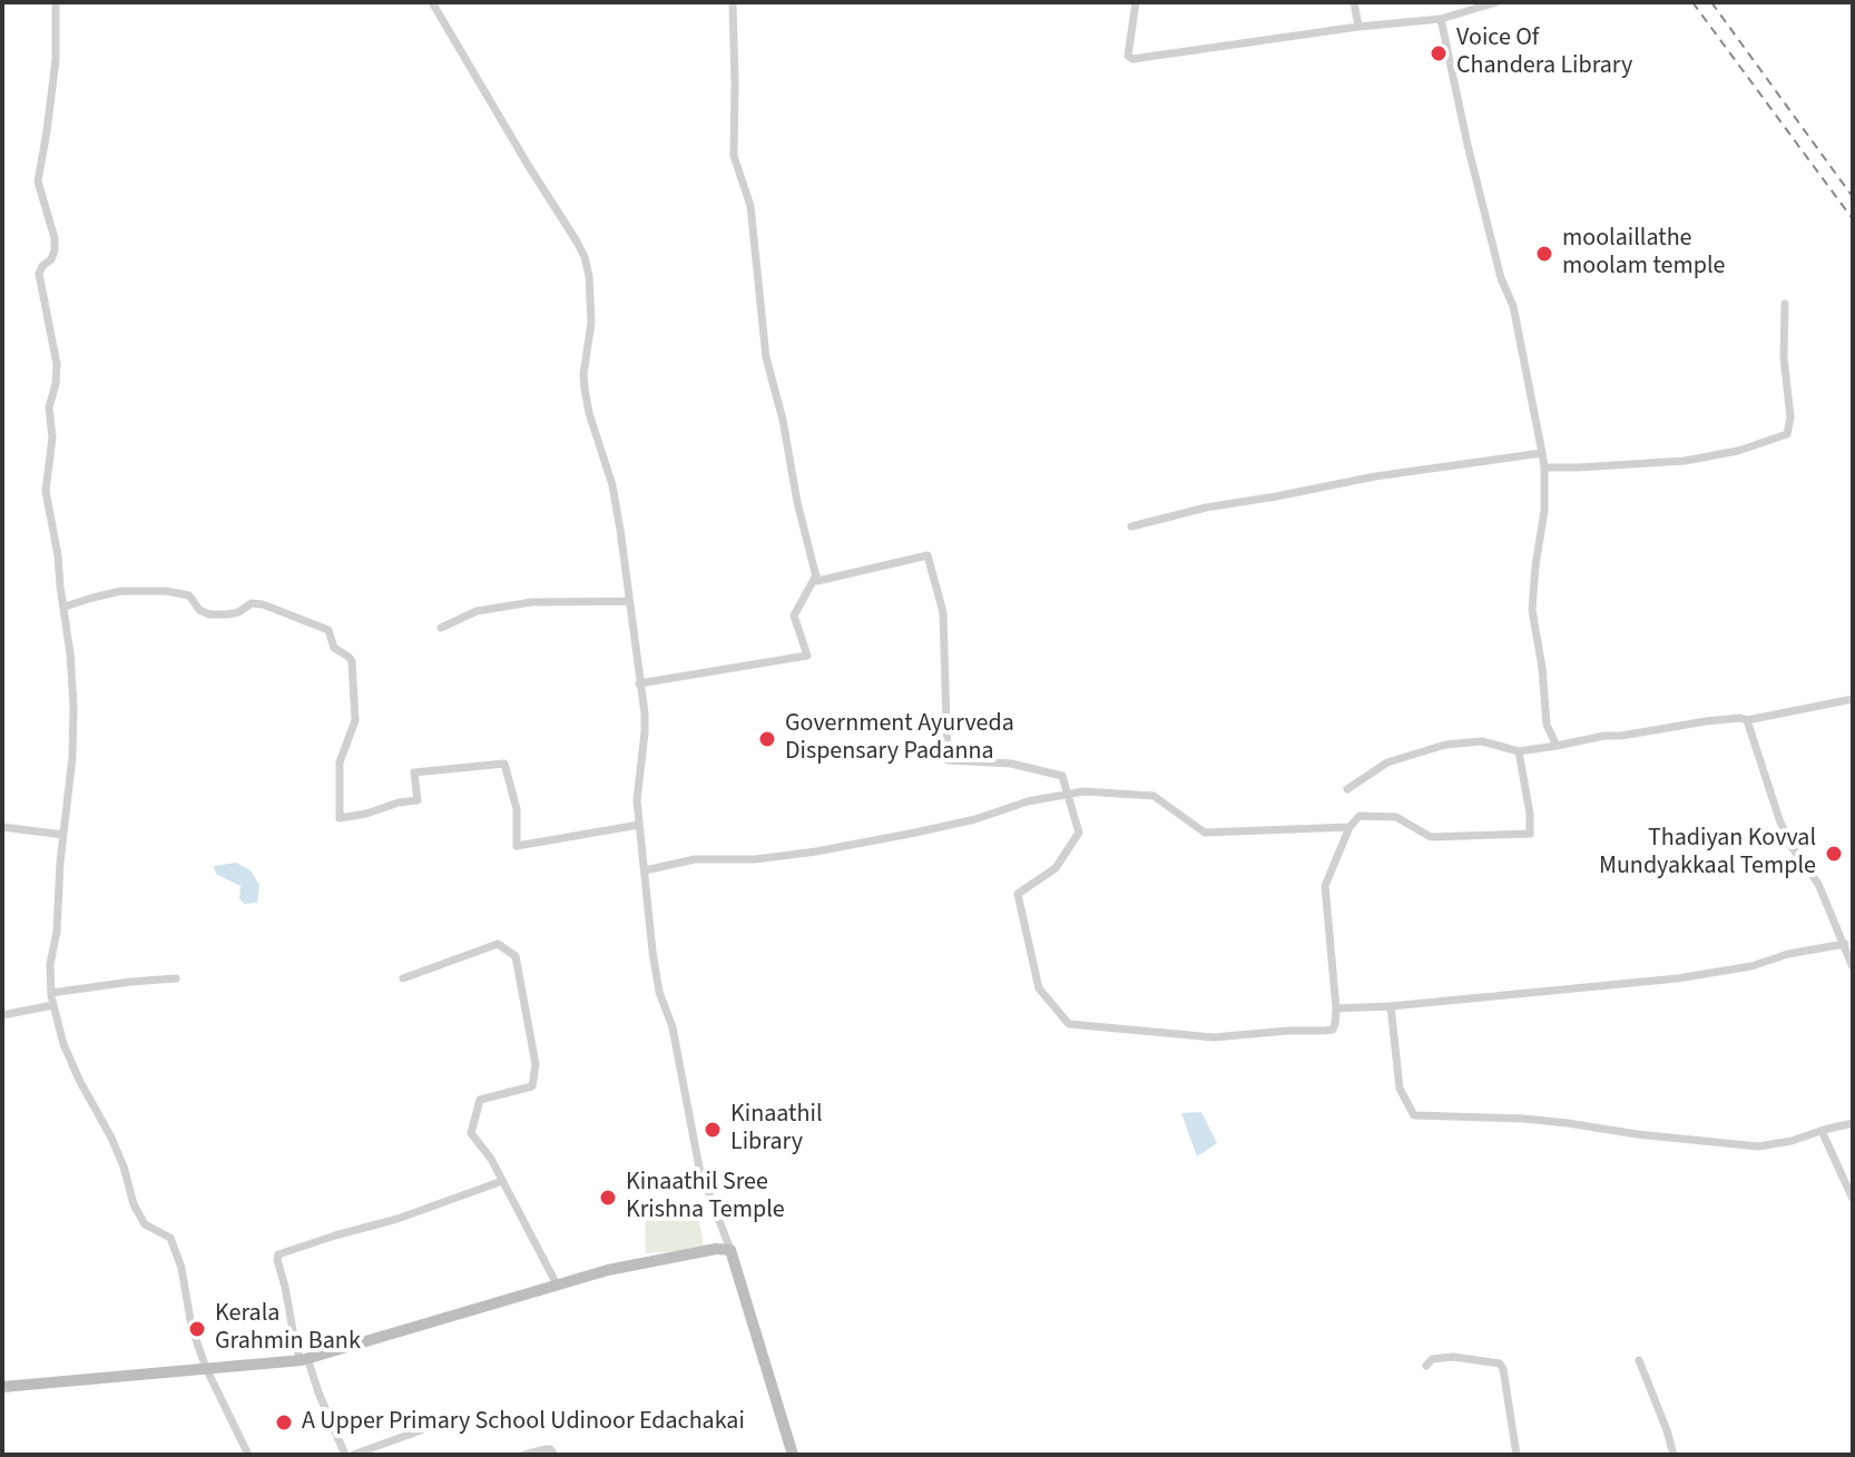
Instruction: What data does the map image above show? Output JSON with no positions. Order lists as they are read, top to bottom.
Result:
{
  "places": [
    "Voice Of Chandera Library",
    "moolaillathe moolam temple",
    "Government Ayurveda Dispensary Padanna",
    "Thadiyan Kovval Mundyakkaal Temple",
    "Kinaathil Library",
    "Kinaathil Sree Krishna Temple",
    "Kerala Grahmin Bank",
    "A Upper Primary School Udinoor Edachakai"
  ]
}
